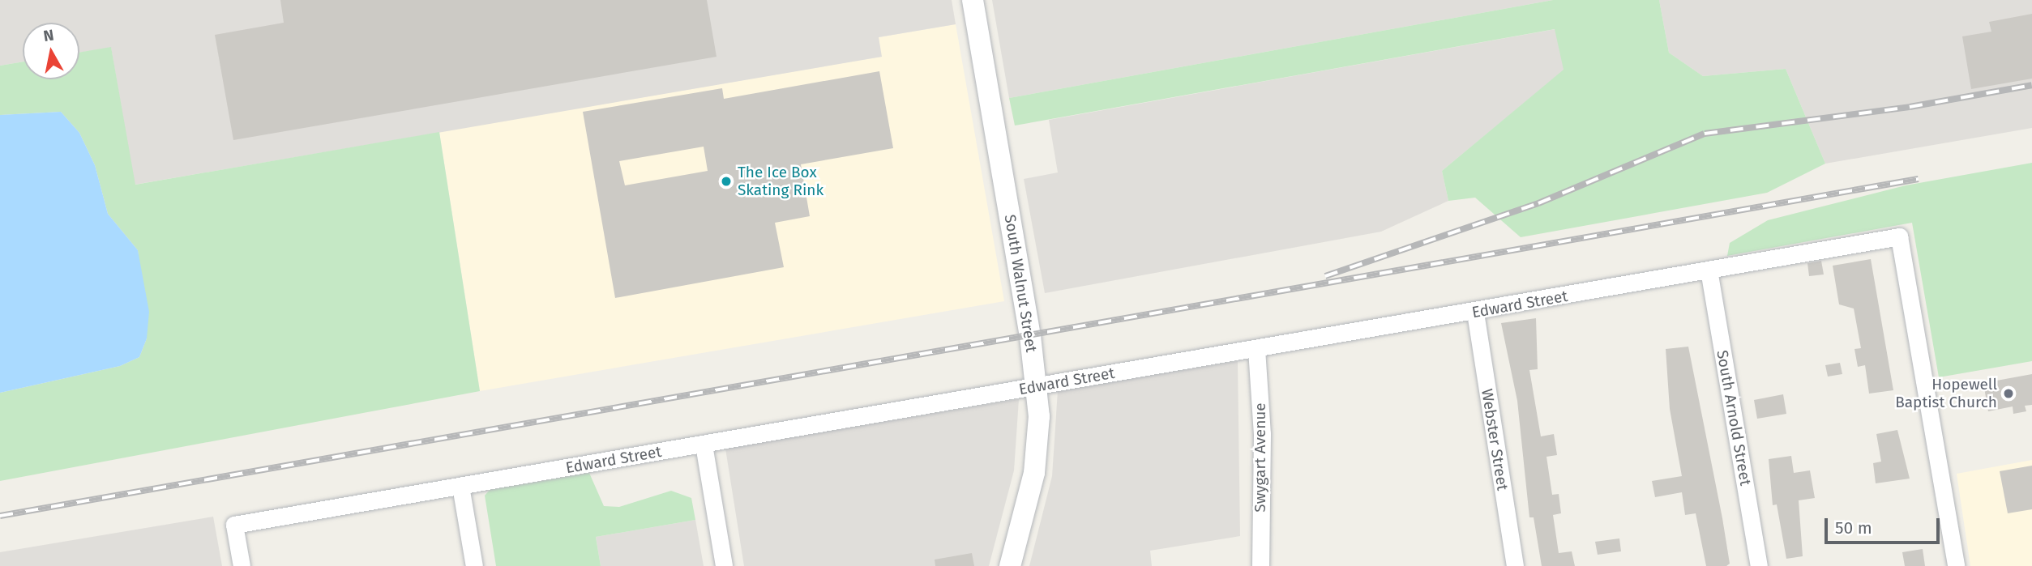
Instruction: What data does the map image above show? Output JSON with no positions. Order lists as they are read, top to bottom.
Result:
{
  "streets": {
    "street": [
      "South Walnut Street",
      "Edward Street",
      "South Arnold Street",
      "Webster Street",
      "Swygart Avenue"
    ]
  },
  "crossings": [
    ["South Walnut Street", "Edward Street"],
    ["Edward Street", "South Arnold Street"],
    ["Edward Street", "Webster Street"],
    ["Edward Street", "Swygart Avenue"]
  ],
  "places": ["The Ice Box Skating Rink", "Hopewell Baptist Church"],
  "scale_bar": "50 m",
  "north": "top"
}
